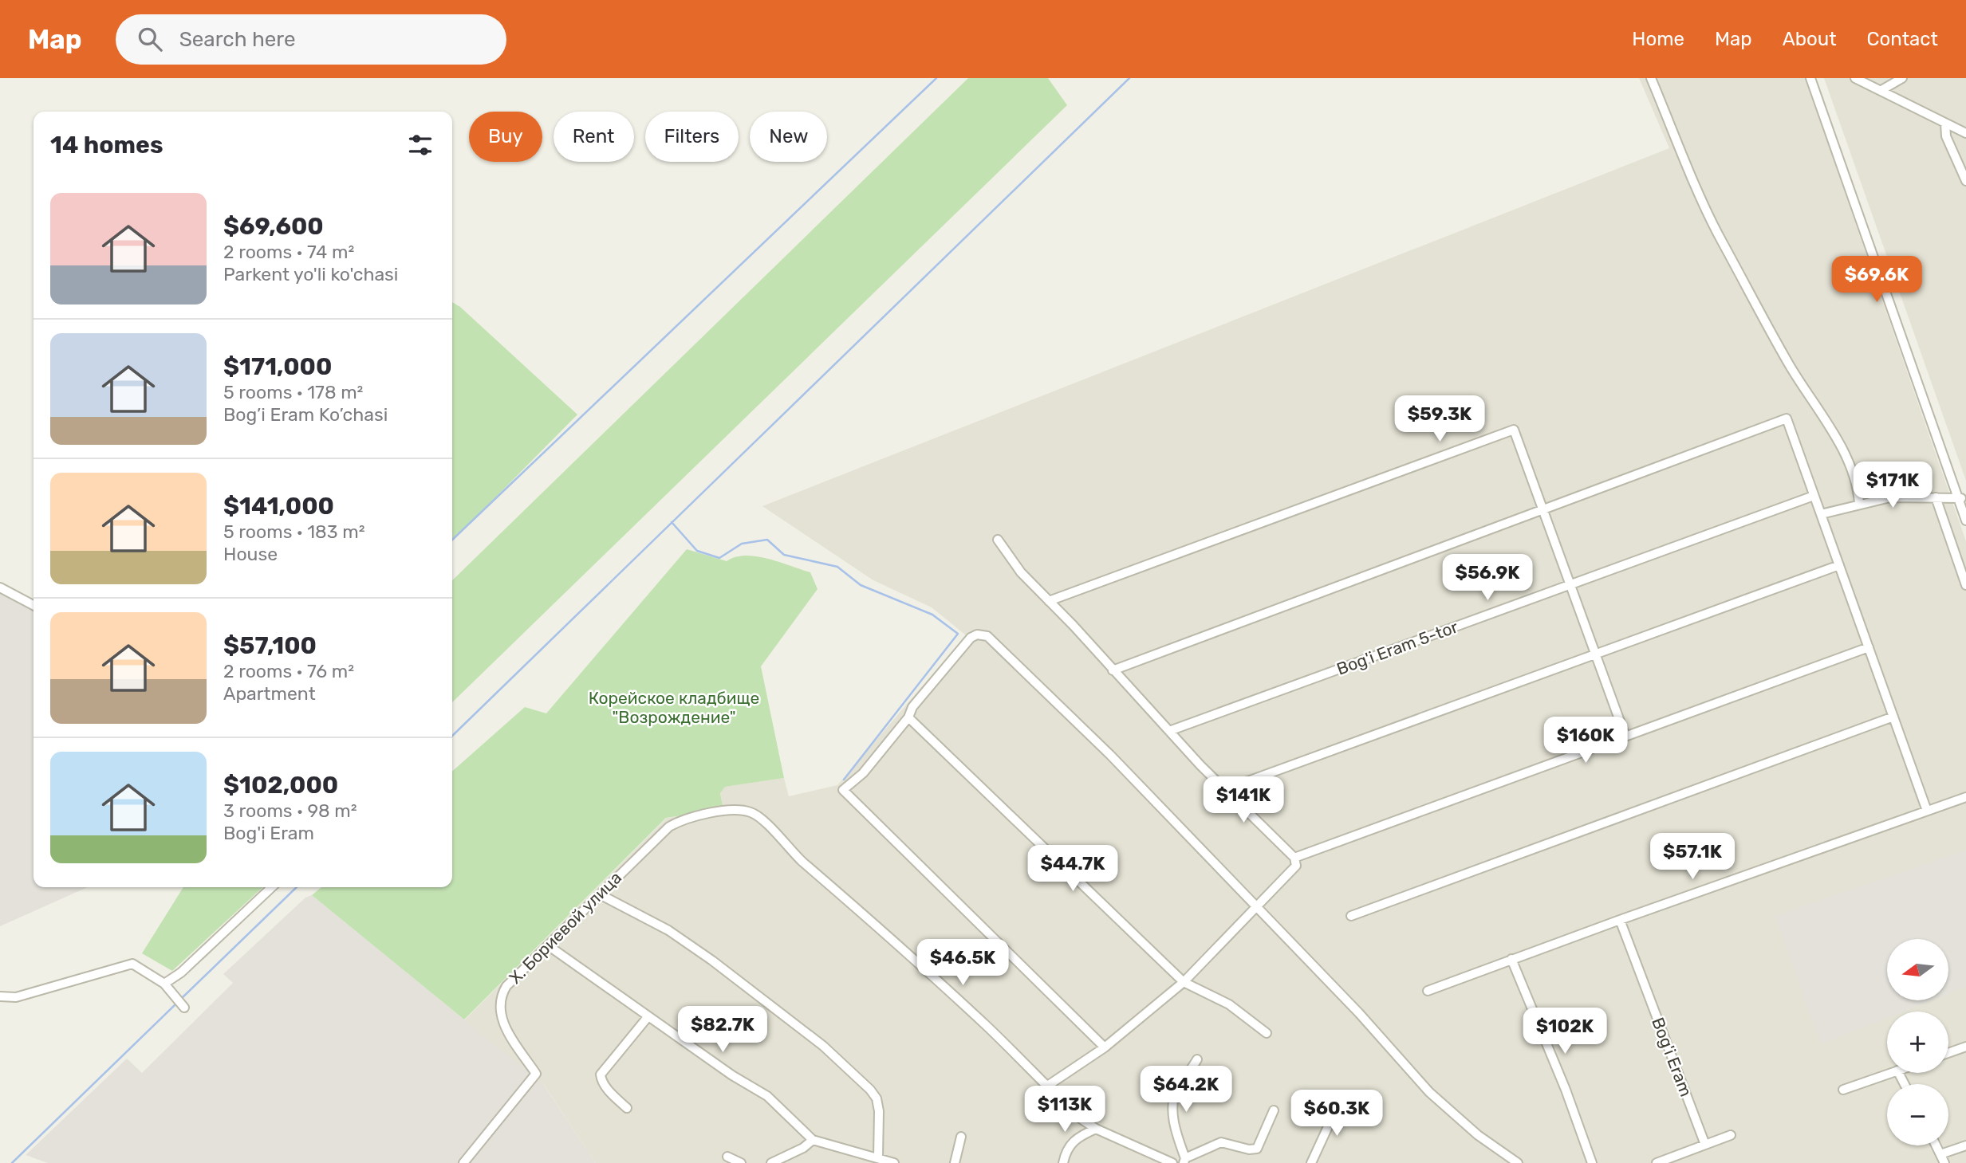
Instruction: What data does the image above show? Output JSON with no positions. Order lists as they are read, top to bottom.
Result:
{
  "streets": {
    "street": ["Bog'i Eram 5-tor", "Х. Бориевой улица", "Bog'i Eram"]
  },
  "parks": ["Корейское кладбище \"Возрождение\""],
  "north": "left",
  "page": {
    "header": "Map",
    "search": "Search here",
    "nav": [
      "Home",
      "Map",
      "About",
      "Contact"
    ],
    "chip": [
      "Buy",
      "Rent",
      "Filters",
      "New"
    ],
    "heading": "14 homes",
    "list": [
      {
        "name": "$69,600",
        "note": "2 rooms · 74 m² · Parkent yo'li ko'chasi"
      },
      {
        "name": "$171,000",
        "note": "5 rooms · 178 m² · Bog’i Eram Ko’chasi"
      },
      {
        "name": "$141,000",
        "note": "5 rooms · 183 m² · House"
      },
      {
        "name": "$57,100",
        "note": "2 rooms · 76 m² · Apartment"
      },
      {
        "name": "$102,000",
        "note": "3 rooms · 98 m² · Bog'i Eram"
      }
    ],
    "price": [
      "$69.6K",
      "$59.3K",
      "$171K",
      "$56.9K",
      "$160K",
      "$141K",
      "$57.1K",
      "$44.7K",
      "$46.5K",
      "$82.7K",
      "$102K",
      "$64.2K",
      "$113K",
      "$60.3K"
    ],
    "map_buttons": ["+", "−"]
  }
}
